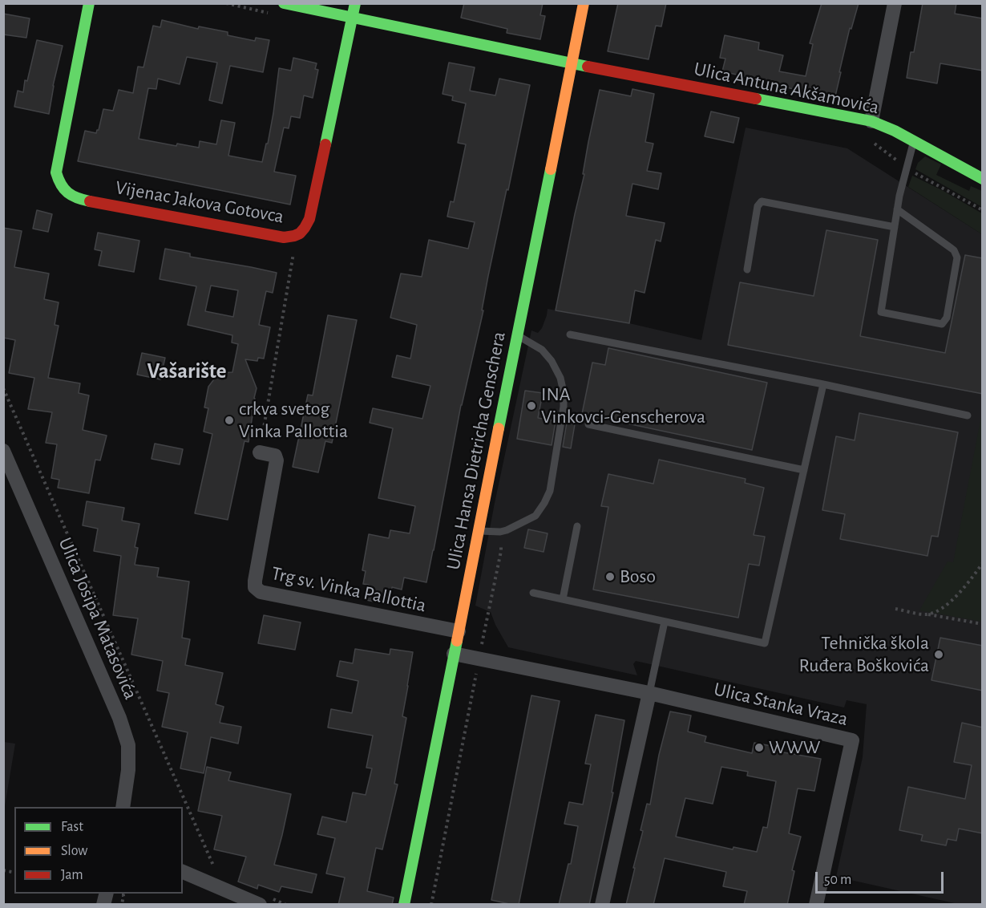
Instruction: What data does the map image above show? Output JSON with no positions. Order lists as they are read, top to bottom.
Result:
{
  "streets": {
    "street": [
      "Ulica Antuna Akšamovića",
      "Vijenac Jakova Gotovca",
      "Ulica Hansa Dietricha Genschera",
      "Trg sv. Vinka Pallottia",
      "Ulica Josipa Matasovića",
      "Ulica Stanka Vraza"
    ]
  },
  "crossings": [
    ["Ulica Antuna Akšamovića", "Ulica Hansa Dietricha Genschera"],
    ["Ulica Hansa Dietricha Genschera", "Trg sv. Vinka Pallottia"],
    ["Ulica Hansa Dietricha Genschera", "Ulica Stanka Vraza"]
  ],
  "districts": ["Vašarište"],
  "places": [
    "INA Vinkovci-Genscherova",
    "crkva svetog Vinka Pallottia",
    "Boso",
    "Tehnička škola Ruđera Boškovića",
    "WWW"
  ],
  "legend": ["Fast", "Slow", "Jam"],
  "scale_bar": "50 m"
}
